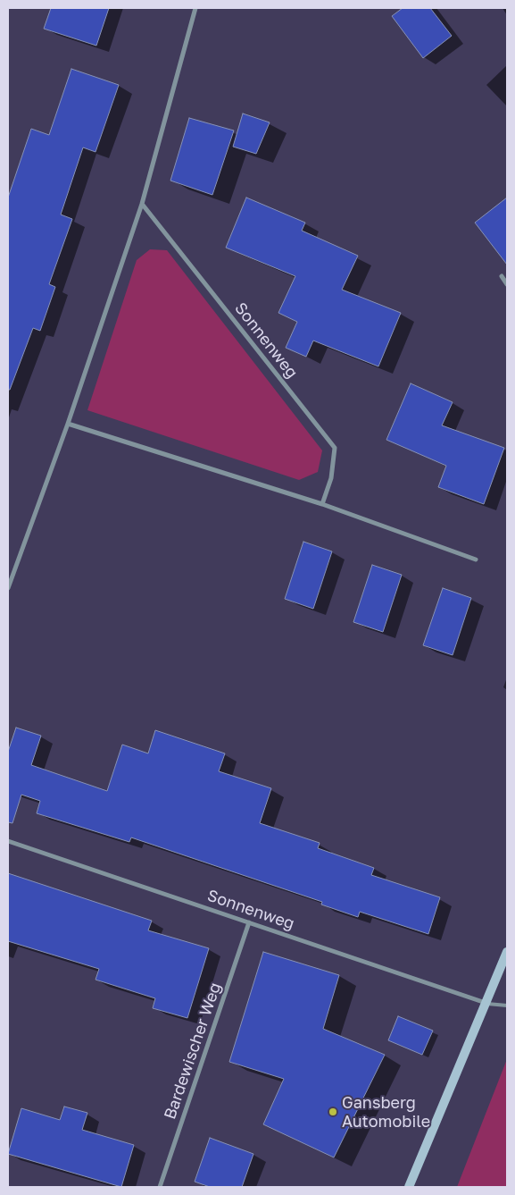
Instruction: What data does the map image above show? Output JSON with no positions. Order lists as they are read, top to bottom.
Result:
{
  "streets": {
    "street": ["Sonnenweg", "Bardewischer Weg"]
  },
  "crossings": [
    ["Sonnenweg", "Bardewischer Weg"]
  ],
  "places": ["Gansberg Automobile"]
}
